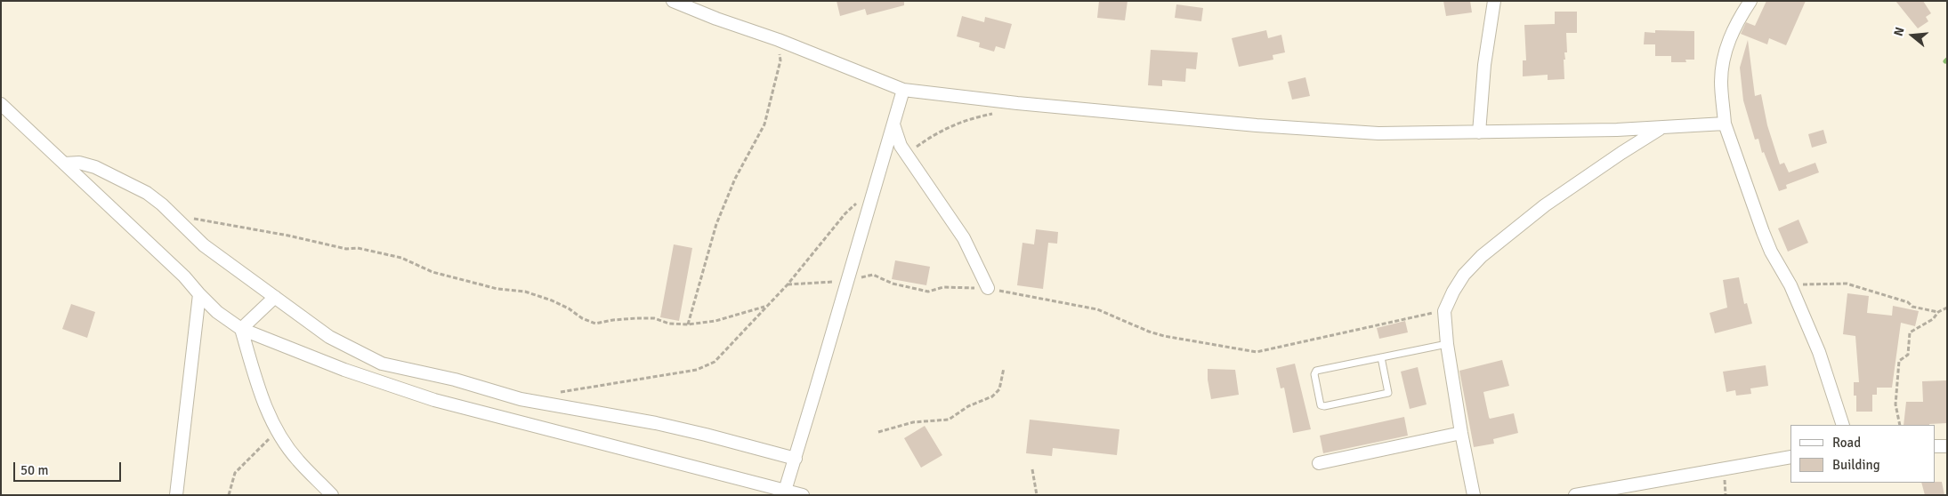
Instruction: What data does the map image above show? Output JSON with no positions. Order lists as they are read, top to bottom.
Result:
{
  "legend": ["Road", "Building"],
  "scale_bar": "50 m",
  "north": "left"
}
